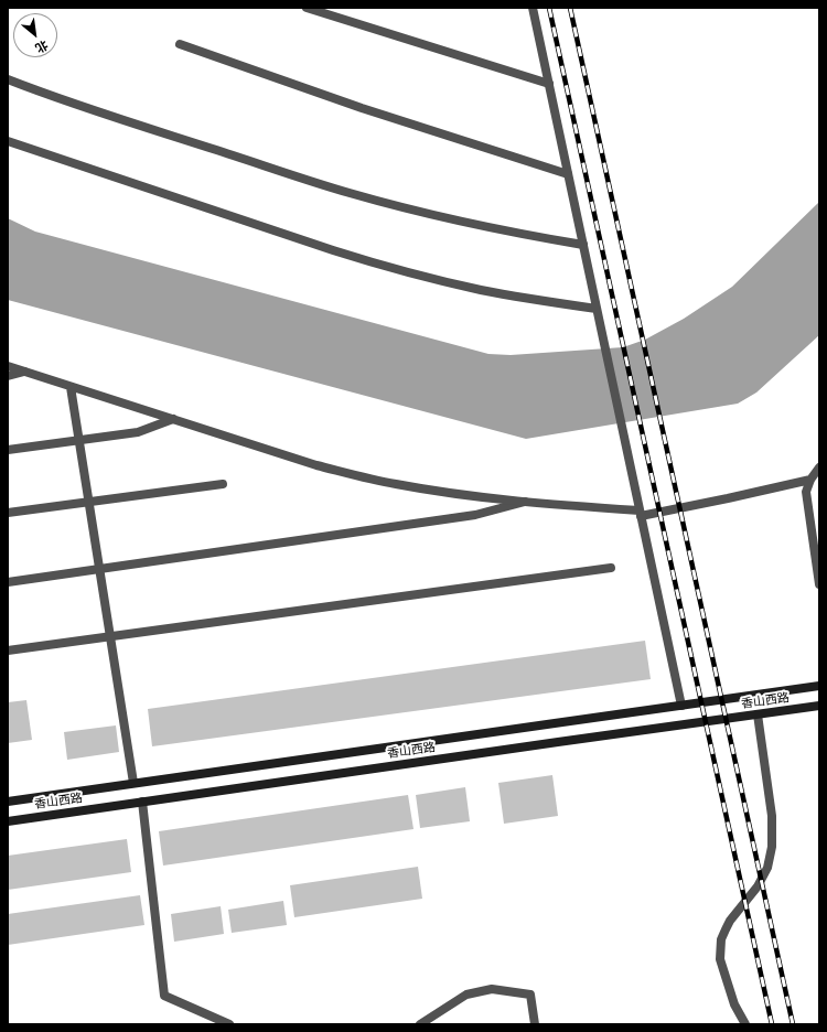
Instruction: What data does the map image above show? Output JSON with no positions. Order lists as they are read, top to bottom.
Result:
{
  "streets": {
    "main road": ["香山西路"]
  },
  "north": "bottom right"
}
